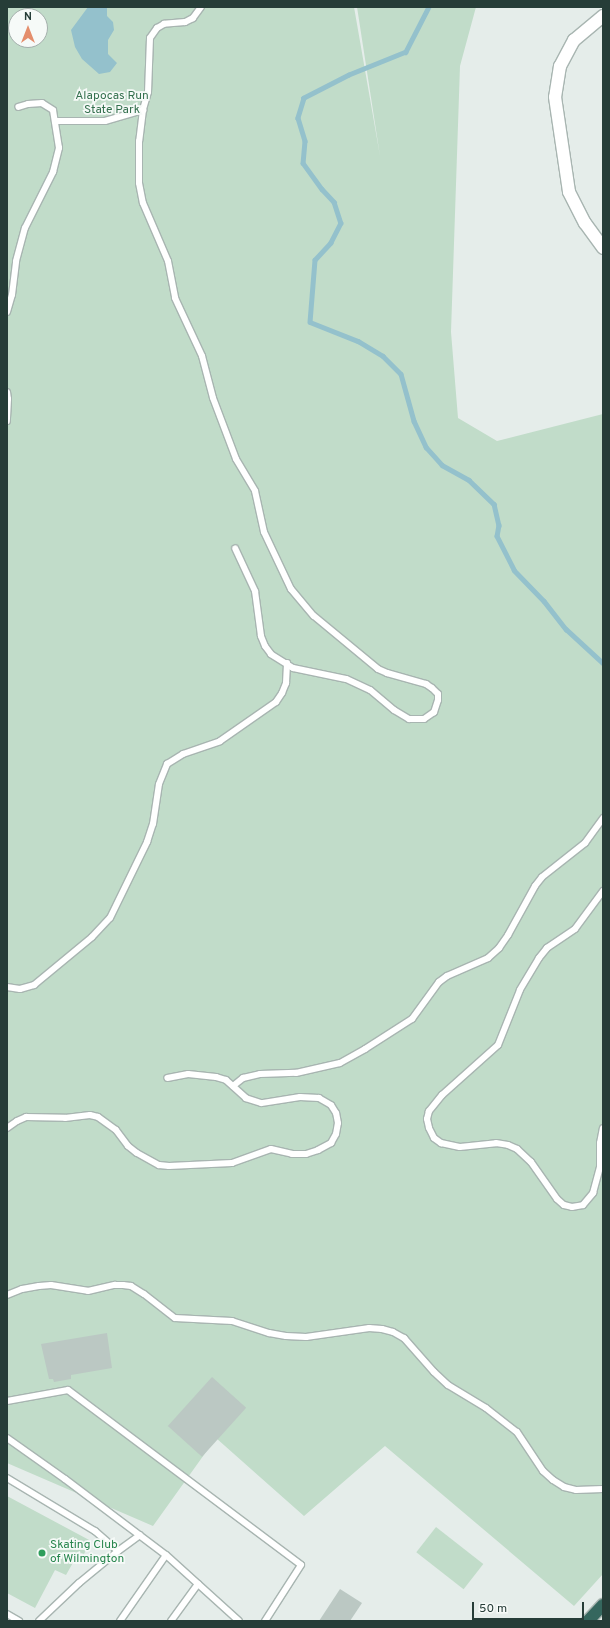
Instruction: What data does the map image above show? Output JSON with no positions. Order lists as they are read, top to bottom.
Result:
{
  "parks": ["Alapocas Run State Park"],
  "places": ["Skating Club of Wilmington"],
  "scale_bar": "50 m",
  "north": "top"
}
